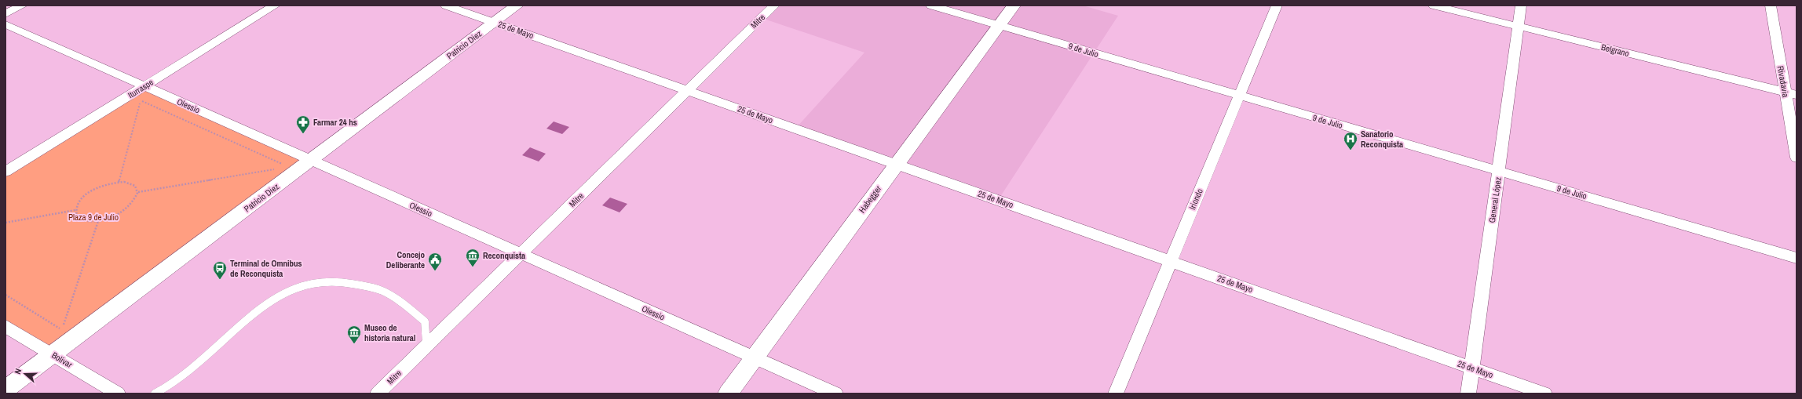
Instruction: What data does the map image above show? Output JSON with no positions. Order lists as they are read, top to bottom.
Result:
{
  "streets": {
    "street": [
      "Mitre",
      "25 de Mayo",
      "Patricio Diez",
      "9 de Julio",
      "Belgrano",
      "Rivadavia",
      "Iturraspe",
      "Olessio",
      "Habegger",
      "Iriondo",
      "General López",
      "Bolívar"
    ]
  },
  "crossings": [
    ["Mitre", "25 de Mayo"],
    ["Mitre", "Olessio"],
    ["25 de Mayo", "Patricio Diez"],
    ["25 de Mayo", "Habegger"],
    ["25 de Mayo", "Iriondo"],
    ["25 de Mayo", "General López"],
    ["Patricio Diez", "Olessio"],
    ["Patricio Diez", "Bolívar"],
    ["9 de Julio", "Habegger"],
    ["9 de Julio", "Iriondo"],
    ["9 de Julio", "General López"],
    ["Belgrano", "Rivadavia"],
    ["Belgrano", "General López"],
    ["Iturraspe", "Olessio"],
    ["Olessio", "Habegger"]
  ],
  "parks": ["Plaza 9 de Julio"],
  "places": {
    "pharmacy": ["Farmar 24 hs"],
    "hospital": ["Sanatorio Reconquista"],
    "museum": ["Reconquista", "Museo de historia natural"],
    "public building": ["Concejo Deliberante"],
    "bus stop": ["Terminal de Omnibus de Reconquista"]
  },
  "north": "left"
}
